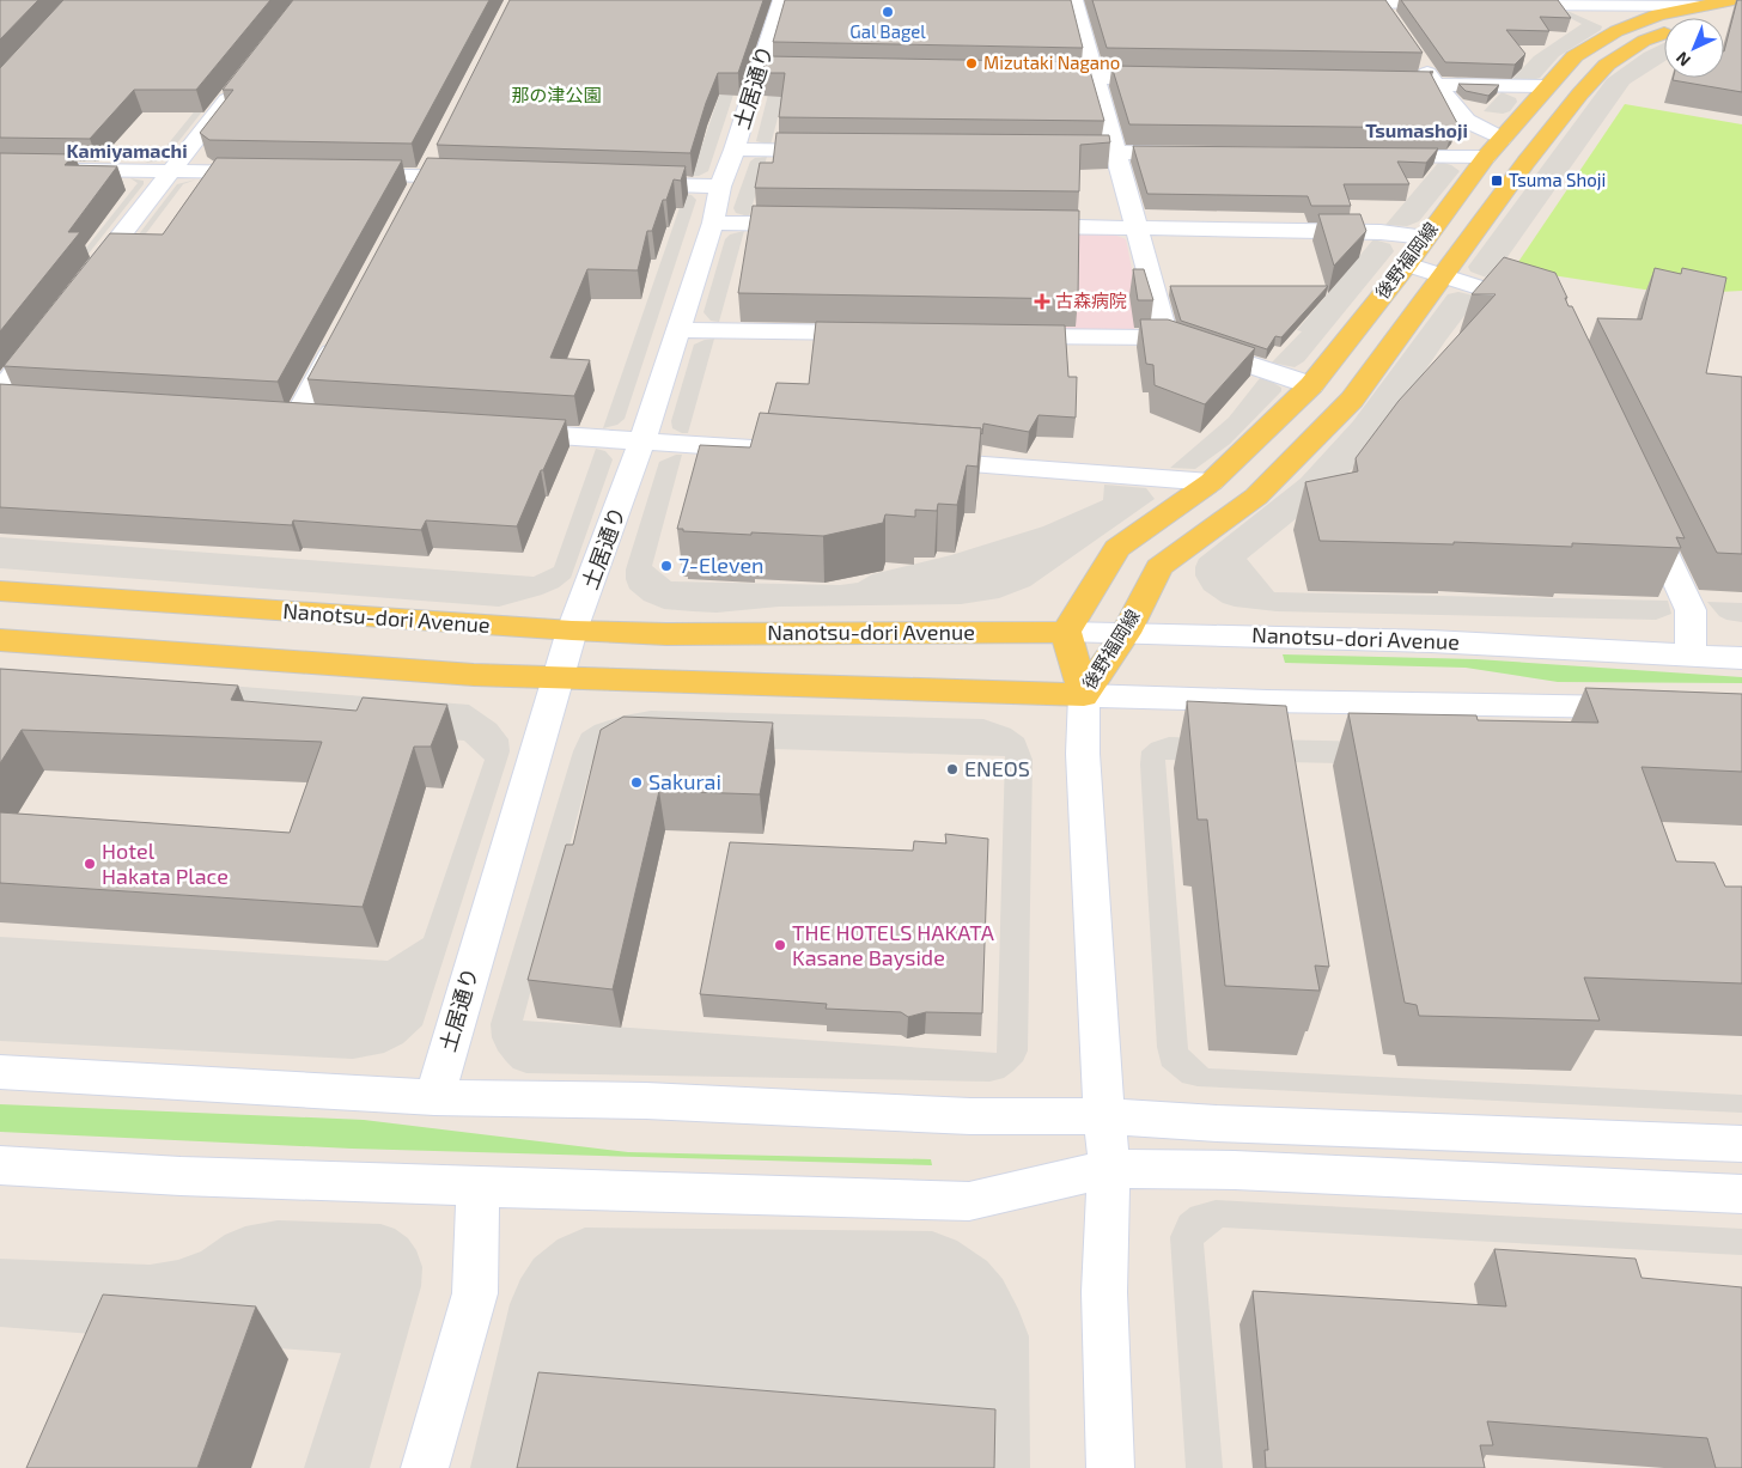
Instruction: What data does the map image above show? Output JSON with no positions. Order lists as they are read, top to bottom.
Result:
{
  "streets": {
    "main road": ["後野福岡線", "Nanotsu-dori Avenue"],
    "street": ["土居通り"]
  },
  "crossings": [
    ["土居通り", "Nanotsu-dori Avenue"],
    ["後野福岡線", "Nanotsu-dori Avenue"]
  ],
  "districts": ["Tsumashoji", "Kamiyamachi"],
  "parks": ["那の津公園"],
  "places": {
    "other": [
      "Gal Bagel",
      "Mizutaki Nagano",
      "7-Eleven",
      "ENEOS",
      "Sakurai",
      "Hotel Hakata Place",
      "THE HOTELS HAKATA Kasane Bayside"
    ],
    "transit": ["Tsuma Shoji"],
    "health": ["古森病院"]
  },
  "north": "bottom left"
}
